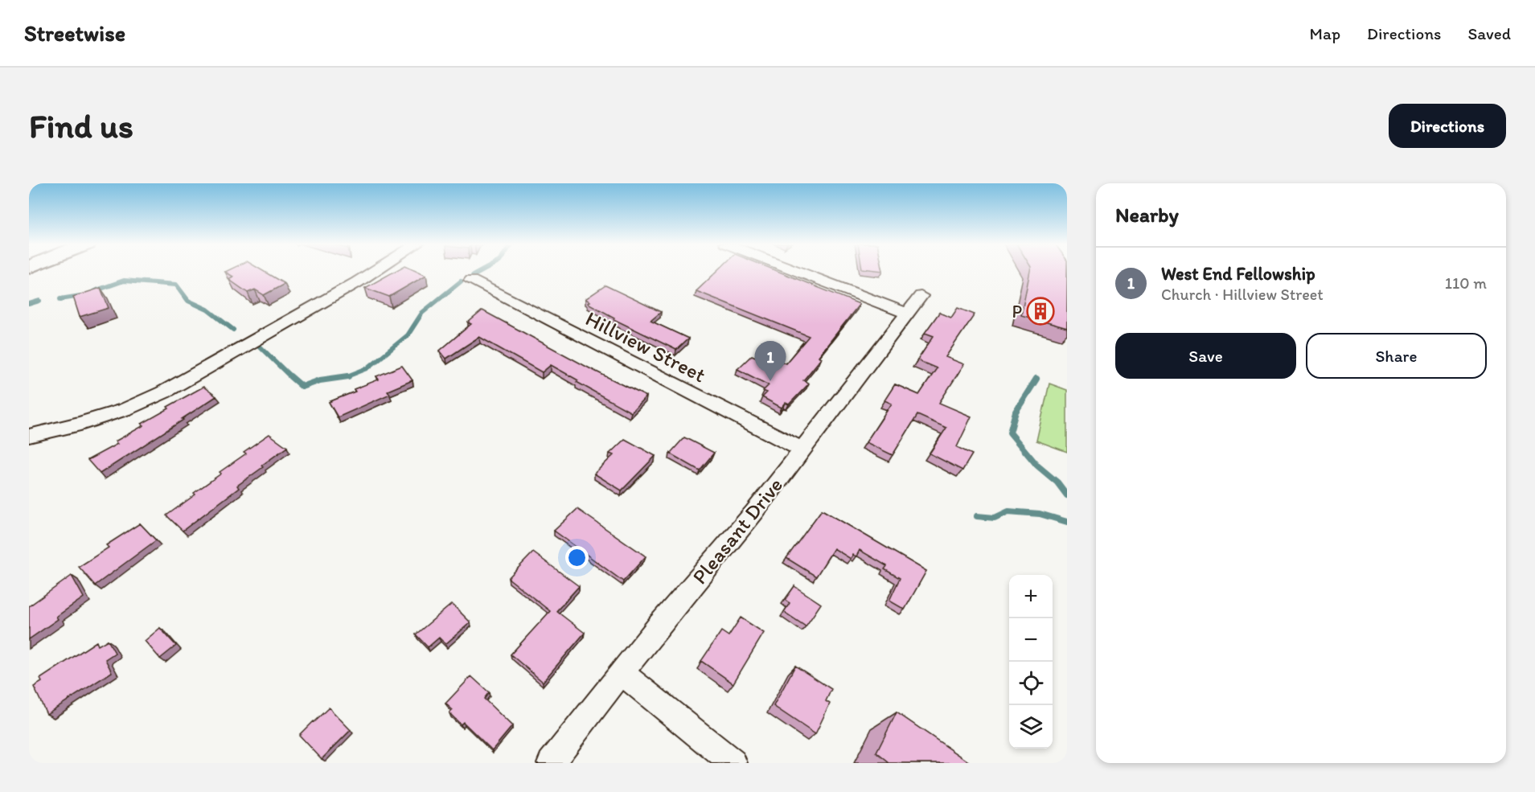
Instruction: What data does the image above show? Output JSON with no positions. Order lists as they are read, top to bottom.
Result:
{
  "streets": {
    "street": ["Hillview Street", "Pleasant Drive"]
  },
  "crossings": [
    ["Hillview Street", "Pleasant Drive"]
  ],
  "places": {
    "building": ["P"]
  },
  "page": {
    "header": "Streetwise",
    "nav": ["Map", "Directions", "Saved"],
    "buttons": [
      "Directions",
      ["Save", "Share"]
    ],
    "title": "Find us",
    "heading": "Nearby",
    "list": [
      {
        "mark": "1",
        "name": "West End Fellowship",
        "note": "Church · Hillview Street",
        "value": "110 m"
      }
    ],
    "pins": "1",
    "map_buttons": ["+", "−"]
  }
}
